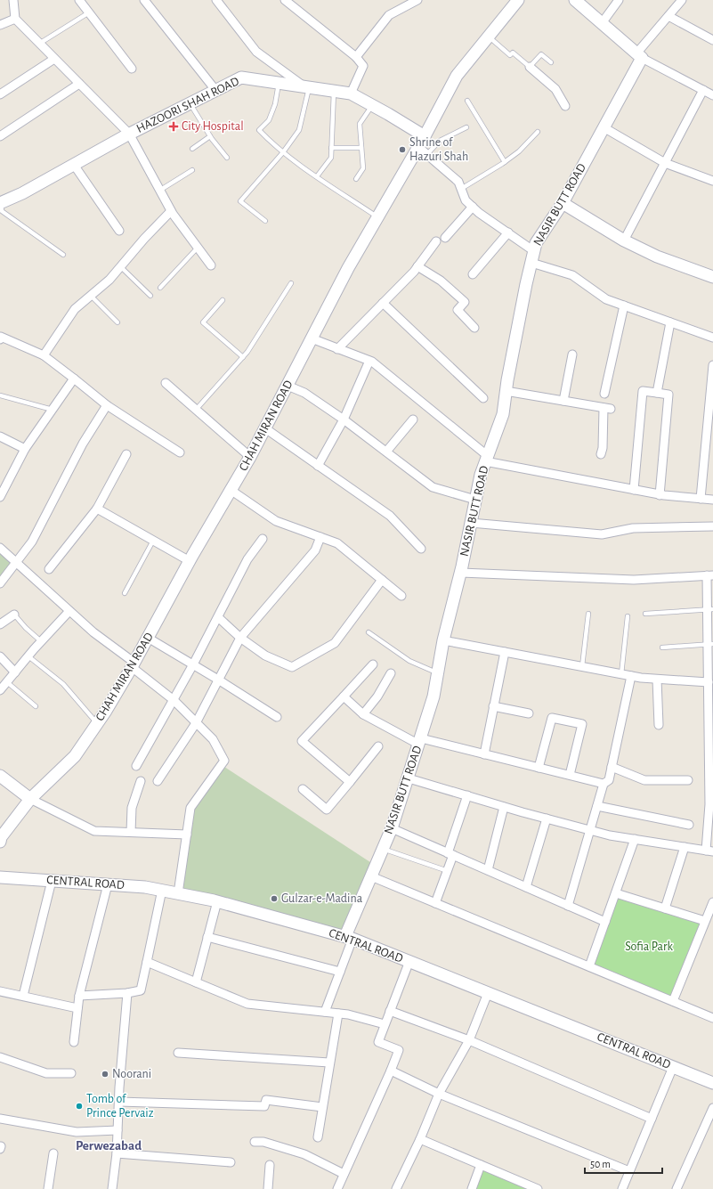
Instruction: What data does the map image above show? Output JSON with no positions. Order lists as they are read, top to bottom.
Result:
{
  "streets": {
    "street": [
      "HAZOORI SHAH ROAD",
      "NASIR BUTT ROAD",
      "CHAH MIRAN ROAD",
      "CENTRAL ROAD"
    ]
  },
  "crossings": [
    ["HAZOORI SHAH ROAD", "CHAH MIRAN ROAD"],
    ["NASIR BUTT ROAD", "CENTRAL ROAD"]
  ],
  "districts": ["Perwezabad"],
  "parks": ["Sofia Park"],
  "places": {
    "health": ["City Hospital"],
    "other": [
      "Shrine of Hazuri Shah",
      "Gulzar-e-Madina",
      "Noorani",
      "Tomb of Prince Pervaiz"
    ]
  },
  "scale_bar": "50 m"
}
